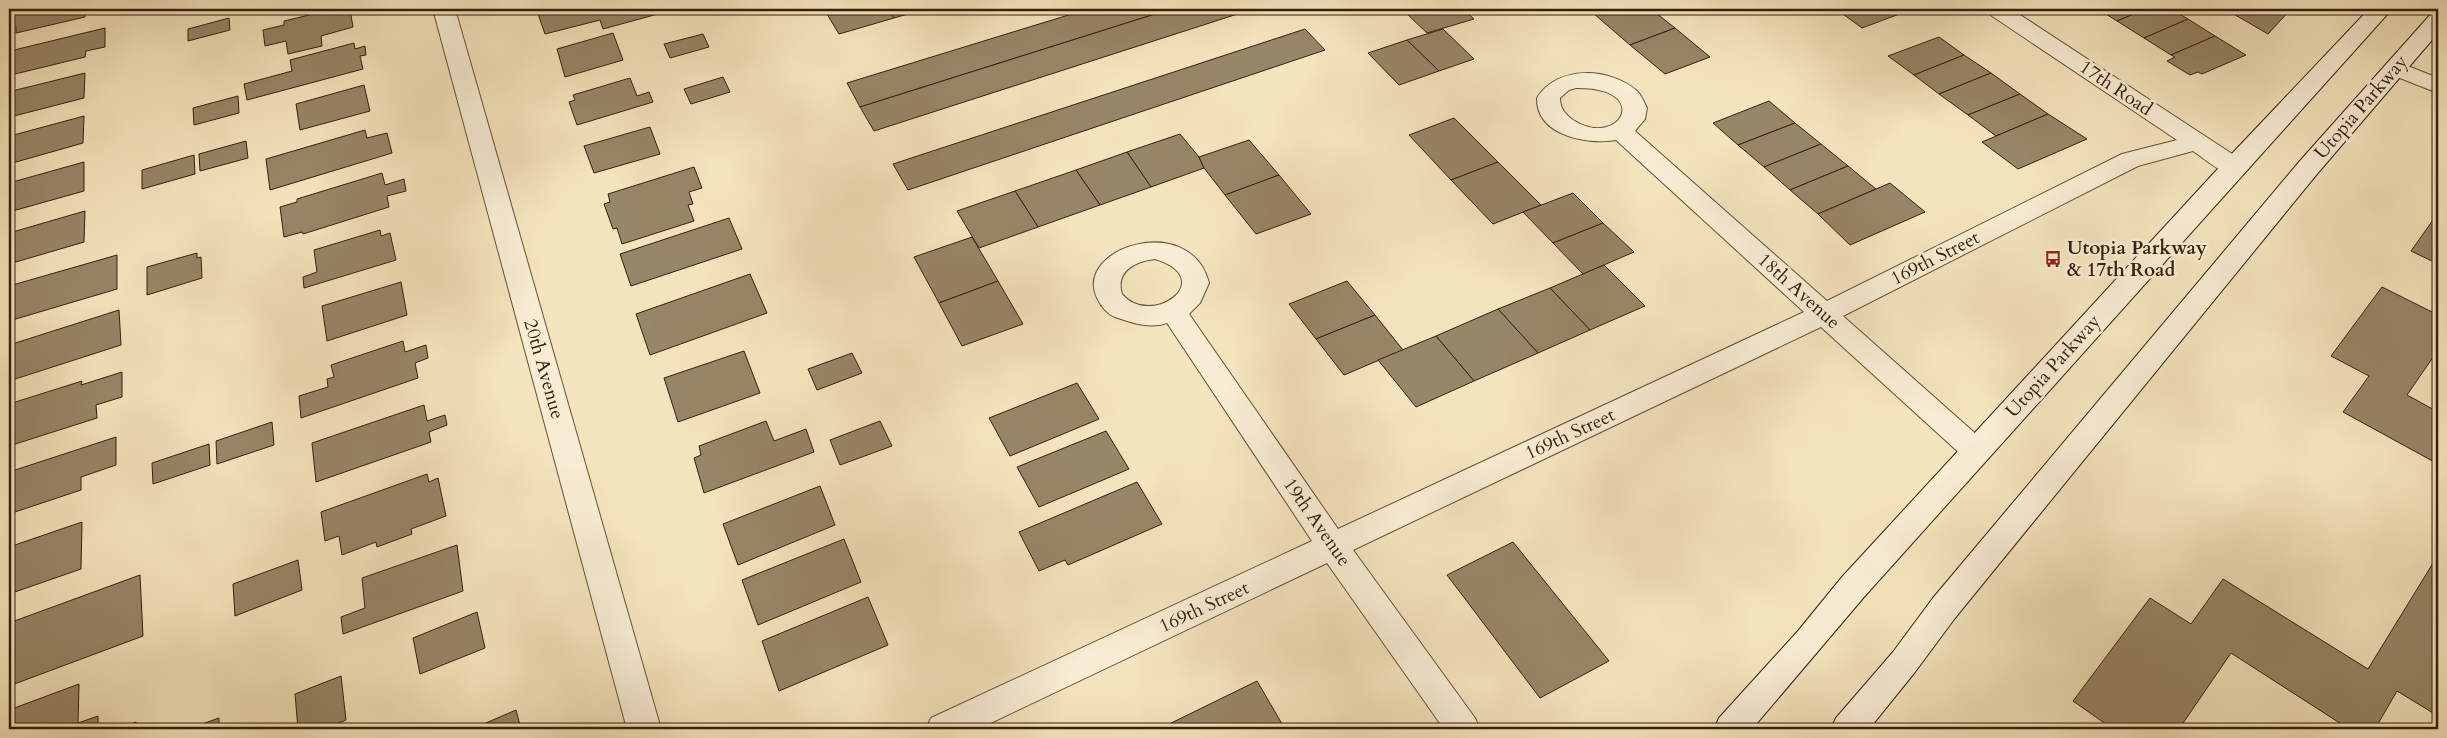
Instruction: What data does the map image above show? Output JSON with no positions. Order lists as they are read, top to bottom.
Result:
{
  "streets": {
    "street": [
      "17th Road",
      "Utopia Parkway",
      "169th Street",
      "18th Avenue",
      "20th Avenue",
      "19th Avenue"
    ]
  },
  "crossings": [
    ["17th Road", "Utopia Parkway"],
    ["17th Road", "169th Street"],
    ["Utopia Parkway", "18th Avenue"],
    ["169th Street", "18th Avenue"],
    ["169th Street", "19th Avenue"]
  ],
  "places": {
    "bus stop": ["Utopia Parkway & 17th Road"]
  }
}
